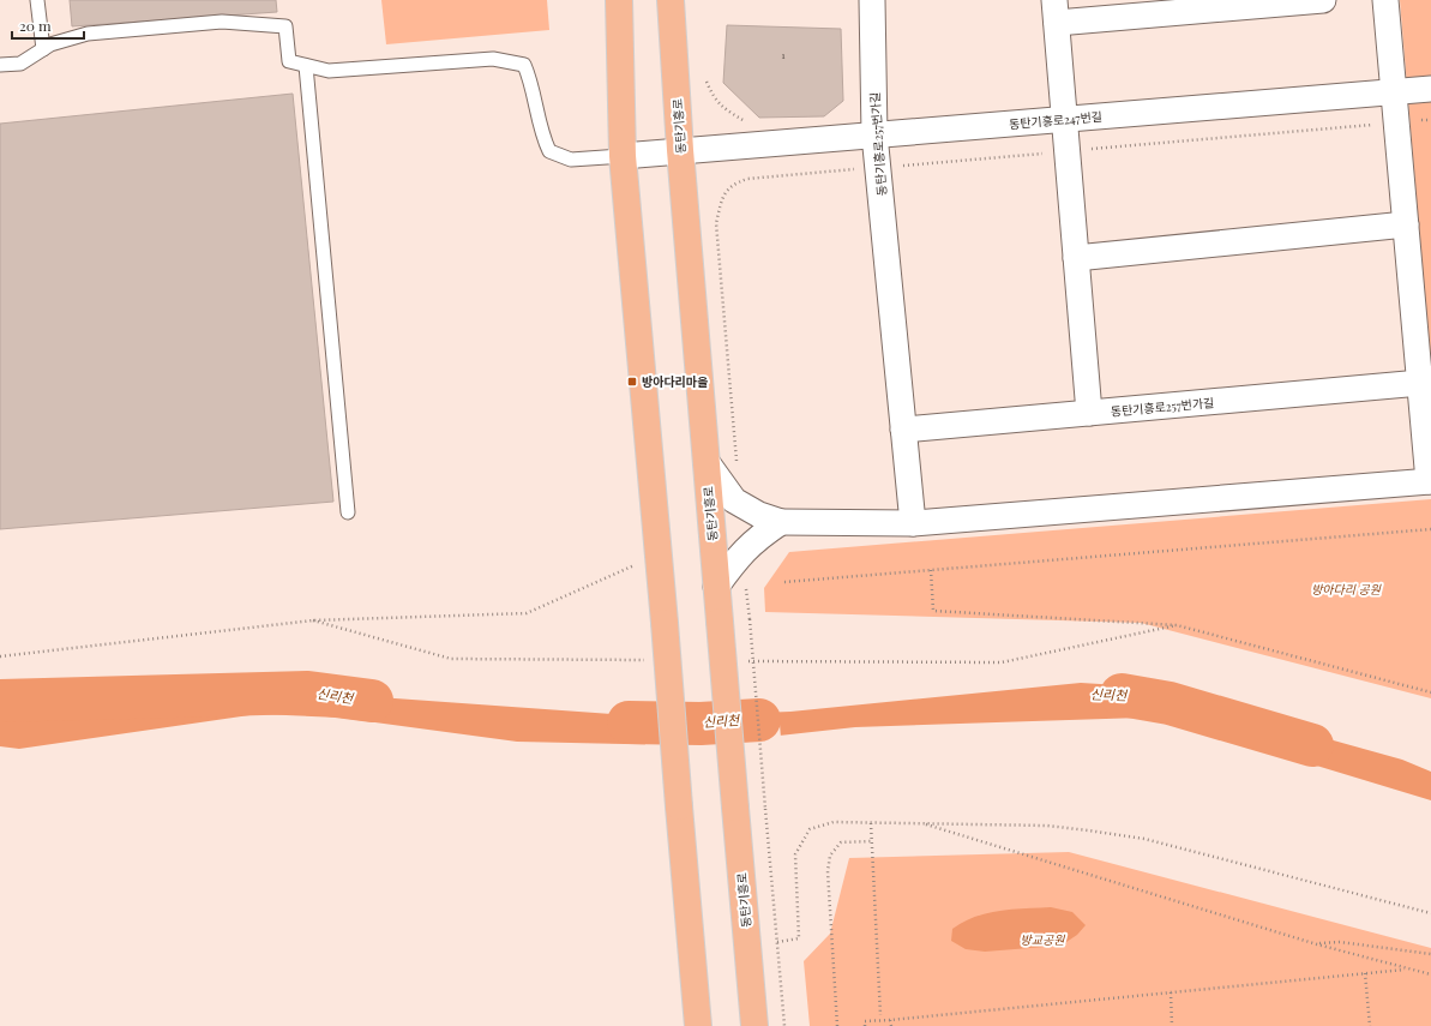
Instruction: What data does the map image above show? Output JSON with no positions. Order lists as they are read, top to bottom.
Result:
{
  "streets": {
    "main road": ["동탄기흥로"],
    "street": ["동탄기흥로247번길", "동탄기흥로257번가길"]
  },
  "crossings": [
    ["동탄기흥로247번길", "동탄기흥로"],
    ["동탄기흥로247번길", "동탄기흥로257번가길"]
  ],
  "water": ["신리천"],
  "parks": ["방아다리 공원", "방교공원"],
  "places": {
    "transit": ["방아다리마을"]
  },
  "house_numbers": ["1"],
  "scale_bar": "20 m"
}
